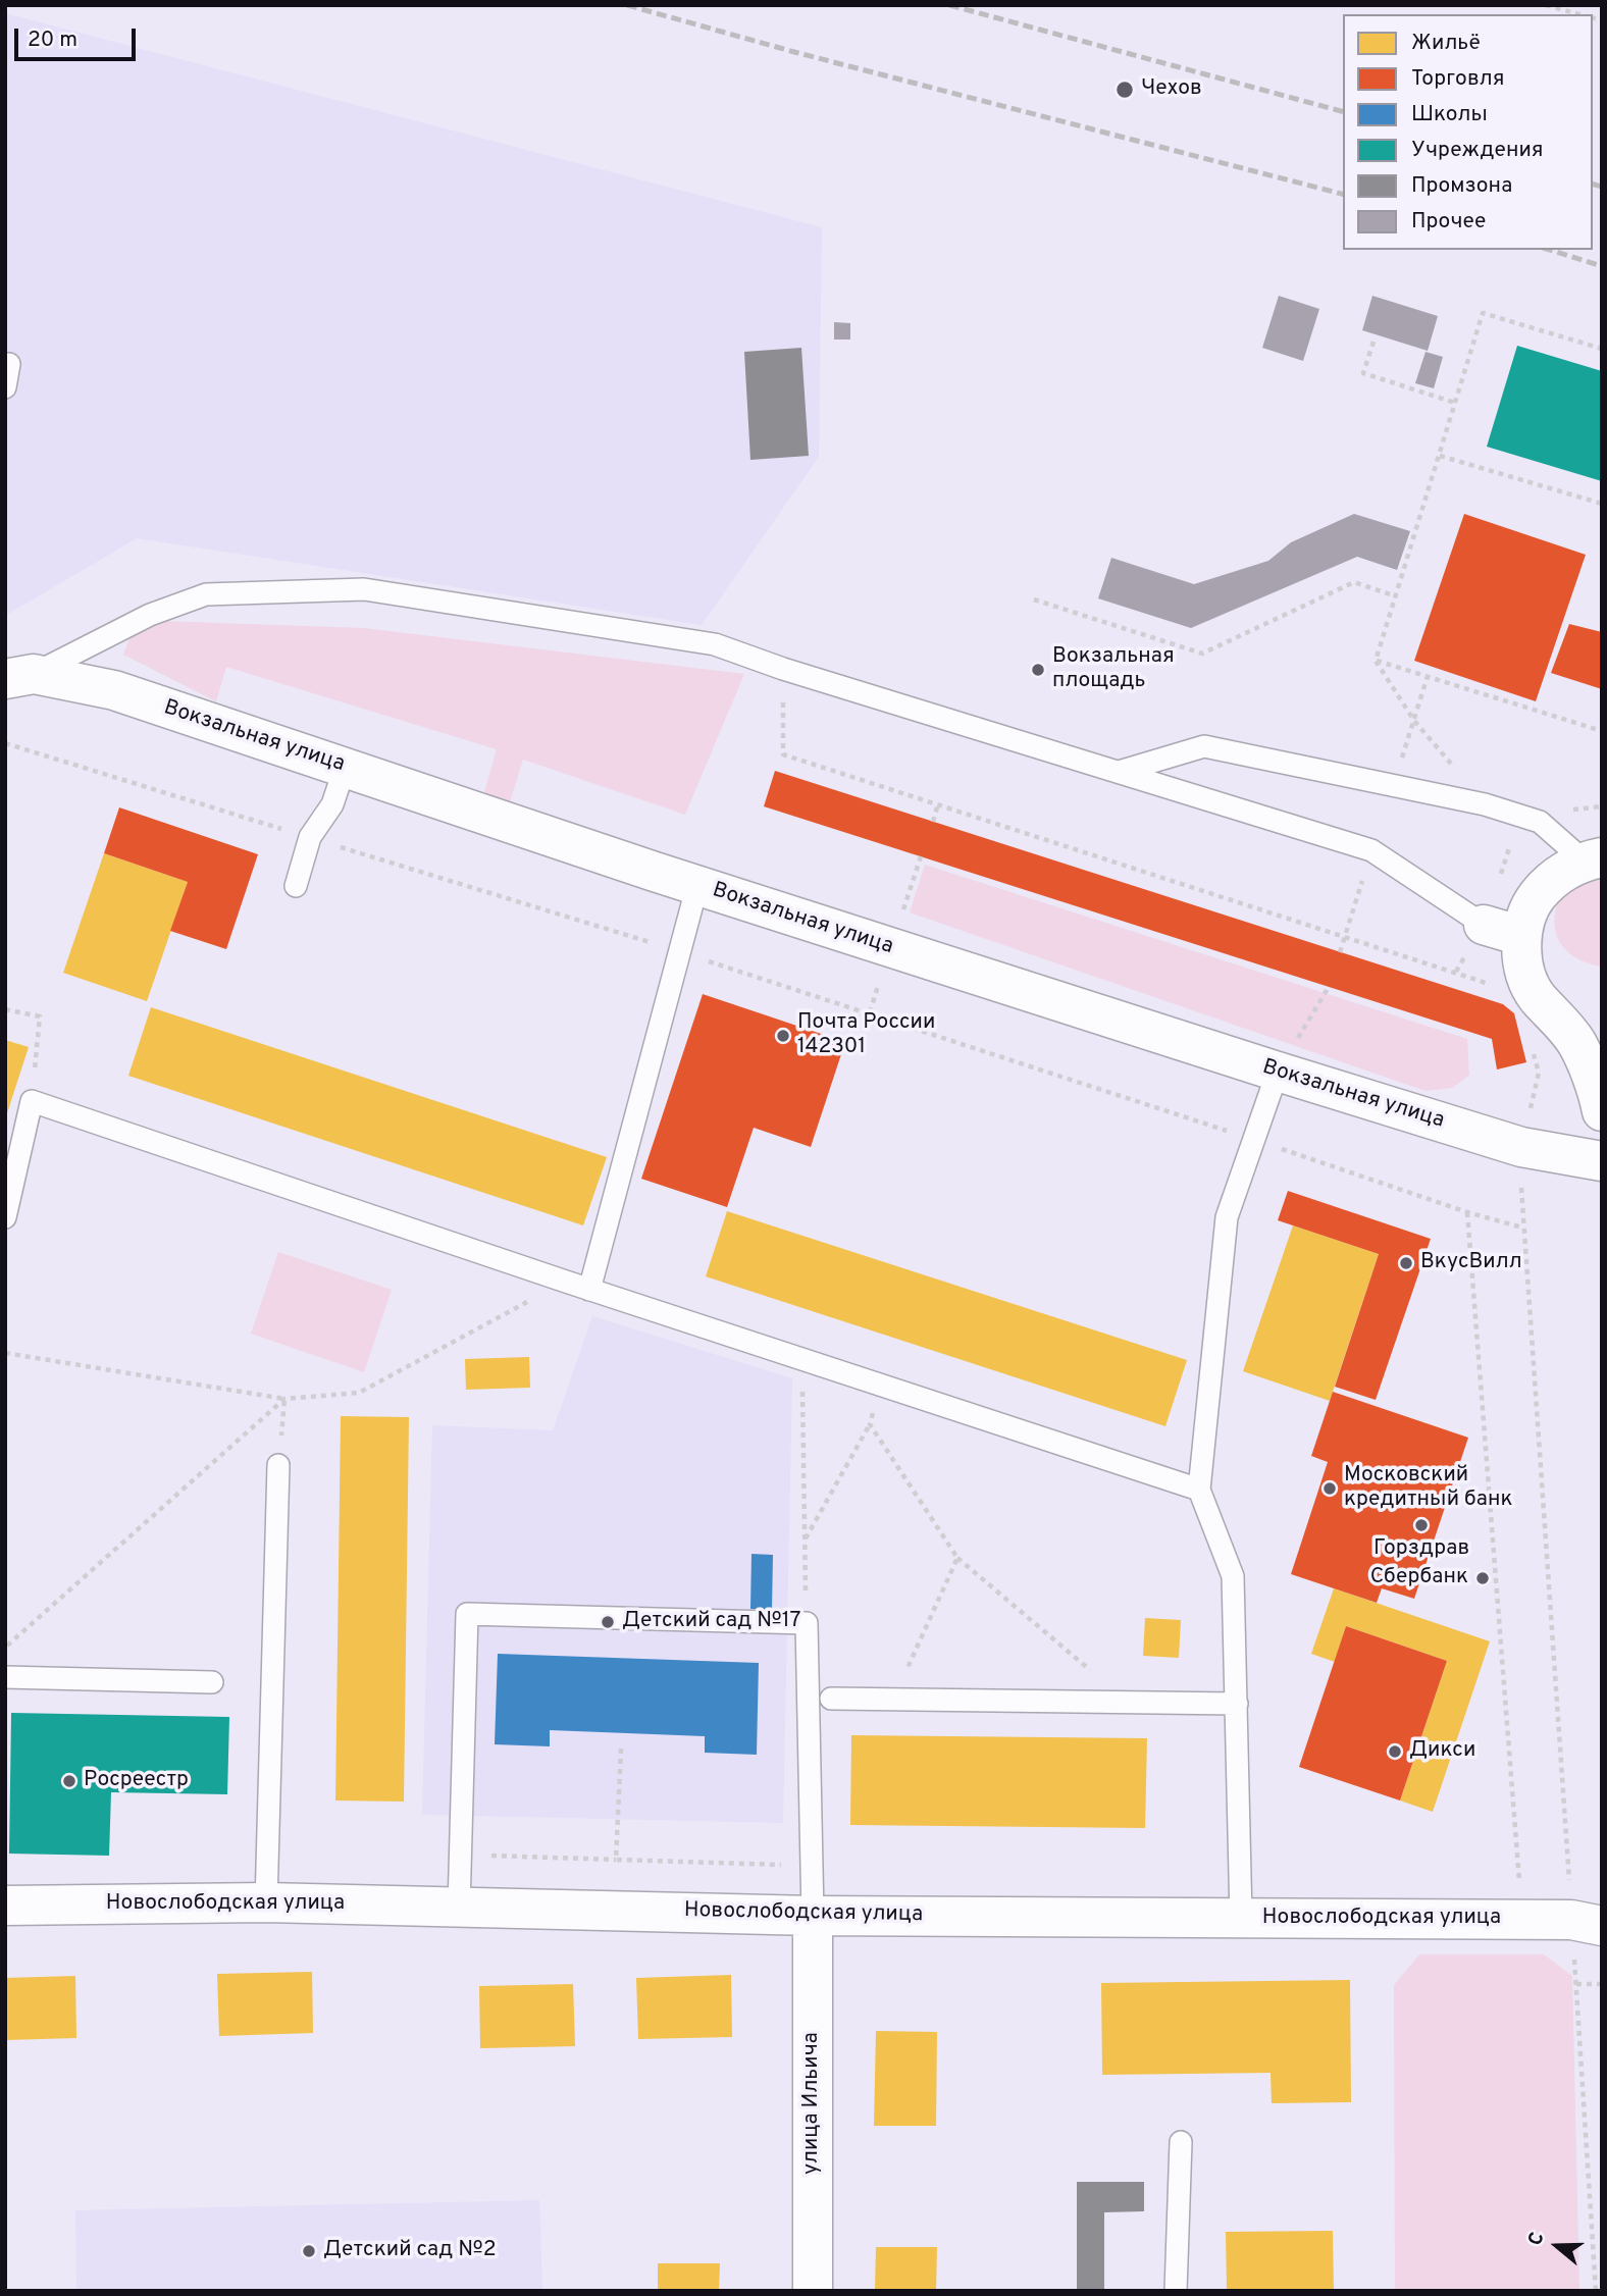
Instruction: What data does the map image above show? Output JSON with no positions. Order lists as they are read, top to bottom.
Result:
{
  "streets": {
    "street": ["Вокзальная улица", "Новослободская улица", "улица Ильича"]
  },
  "crossings": [
    ["Новослободская улица", "улица Ильича"]
  ],
  "places": [
    "Чехов",
    "Вокзальная площадь",
    "Почта России 142301",
    "ВкусВилл",
    "Московский кредитный банк",
    "Горздрав",
    "Сбербанк",
    "Детский сад №17",
    "Дикси",
    "Росреестр",
    "Детский сад №2"
  ],
  "legend": [
    "Жильё",
    "Торговля",
    "Школы",
    "Учреждения",
    "Промзона",
    "Прочее"
  ],
  "scale_bar": "20 m",
  "north": "left"
}
